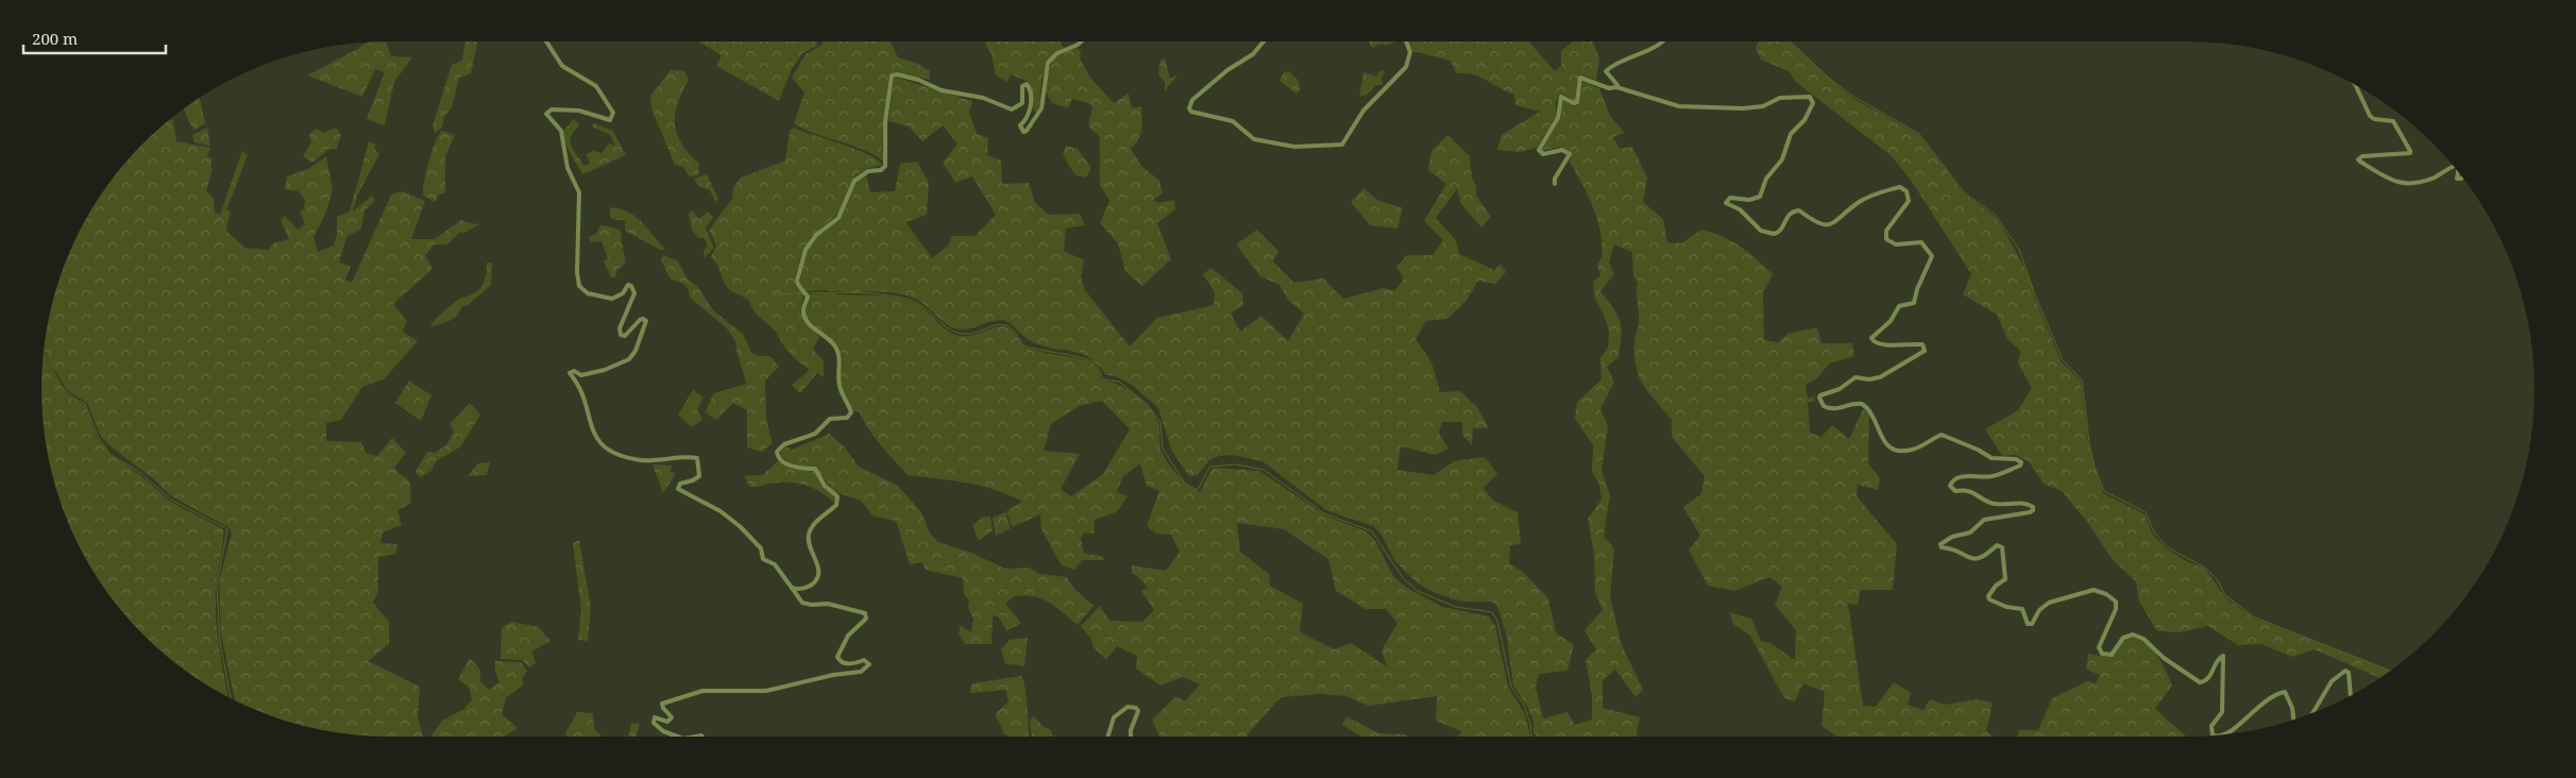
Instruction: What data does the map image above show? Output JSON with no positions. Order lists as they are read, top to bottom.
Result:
{
  "scale_bar": "200 m"
}
